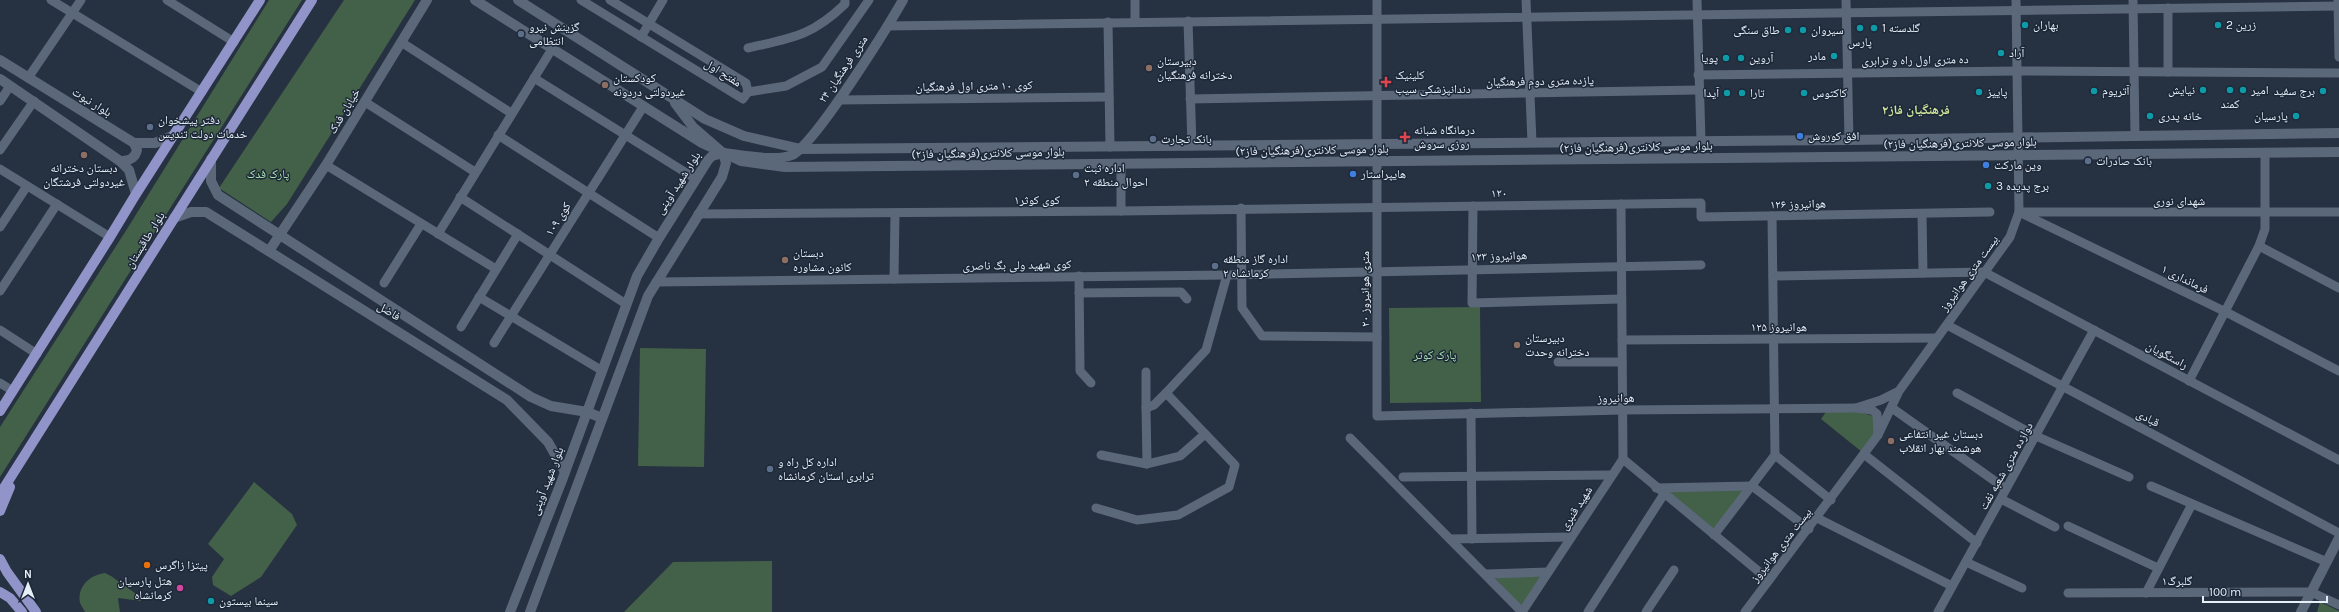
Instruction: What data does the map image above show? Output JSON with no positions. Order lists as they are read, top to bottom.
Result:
{
  "streets": {
    "main road": [
      "۲۴ متری فرهنگیان",
      "بلوار نبوت",
      "خیابان فدک",
      "بلوار موسی کلانتری(فرهنگیان فاز۲)",
      "بلوار شهید آوینی",
      "بلوار طاقبستان",
      "فاضل"
    ],
    "street": [
      "ده متری اول راه و ترابری",
      "مفتح اول",
      "یازده متری دوم فرهنگیان",
      "کوی ۱۰ متری اول فرهنگیان",
      "۱۲۰",
      "کوی کوثر۱",
      "شهدای نوری",
      "هوانیروز ۱۲۶",
      "کوی ۱۰۹",
      "۱۲۳ هوانیروز",
      "کوی شهید ولی بگ ناصری",
      "بیست متری هوانیروز",
      "فرمانداری ۱",
      "۲۰ متری هوانیروز",
      "هوانیروز ۱۲۵",
      "راستگویان",
      "هوانیروز",
      "قبادی",
      "دوازده متری شعبه نفت",
      "شهید قنبری",
      "گلبرگ۱"
    ]
  },
  "crossings": [
    ["ده متری اول راه و ترابری", "بیست متری هوانیروز"],
    ["۲۴ متری فرهنگیان", "کوی ۱۰ متری اول فرهنگیان"],
    ["۲۴ متری فرهنگیان", "بلوار موسی کلانتری(فرهنگیان فاز۲)"],
    ["یازده متری دوم فرهنگیان", "۲۰ متری هوانیروز"],
    ["خیابان فدک", "فاضل"],
    ["بلوار موسی کلانتری(فرهنگیان فاز۲)", "بلوار شهید آوینی"],
    ["بلوار موسی کلانتری(فرهنگیان فاز۲)", "کوی ۱۰۹"],
    ["بلوار موسی کلانتری(فرهنگیان فاز۲)", "بیست متری هوانیروز"],
    ["بلوار موسی کلانتری(فرهنگیان فاز۲)", "۲۰ متری هوانیروز"],
    ["بلوار شهید آوینی", "فاضل"],
    ["۱۲۰", "کوی کوثر۱"],
    ["۱۲۰", "هوانیروز ۱۲۶"],
    ["۱۲۰", "۲۰ متری هوانیروز"],
    ["کوی کوثر۱", "۲۰ متری هوانیروز"],
    ["شهدای نوری", "بیست متری هوانیروز"],
    ["شهدای نوری", "فرمانداری ۱"],
    ["بلوار طاقبستان", "فاضل"],
    ["۱۲۳ هوانیروز", "کوی شهید ولی بگ ناصری"],
    ["۱۲۳ هوانیروز", "۲۰ متری هوانیروز"],
    ["کوی شهید ولی بگ ناصری", "۲۰ متری هوانیروز"],
    ["بیست متری هوانیروز", "فرمانداری ۱"],
    ["بیست متری هوانیروز", "هوانیروز ۱۲۵"],
    ["بیست متری هوانیروز", "راستگویان"],
    ["بیست متری هوانیروز", "قبادی"],
    ["۲۰ متری هوانیروز", "هوانیروز"],
    ["راستگویان", "دوازده متری شعبه نفت"],
    ["قبادی", "دوازده متری شعبه نفت"]
  ],
  "districts": ["فرهنگیان فاز۲"],
  "parks": ["پارک فدک", "پارک کوثر"],
  "places": {
    "other": [
      "بهاران",
      "زرین 2",
      "پارس",
      "گلدسته 1",
      "طاق سنگی",
      "سیروان",
      "گزینش نیرو انتظامی",
      "آراد",
      "مادر",
      "پویا",
      "آروین",
      "دبیرستان دخترانه فرهنگیان",
      "کودکستان غیردولتی دردونه",
      "نیایش",
      "کمند",
      "امیر",
      "آتریوم",
      "برج سفید",
      "پاییز",
      "آیدا",
      "تارا",
      "کاکتوس",
      "خانه پدری",
      "پارسیان",
      "دفتر پیشخوان خدمات دولت تندیس",
      "افق کوروش",
      "بانک تجارت",
      "دبستان دخترانه غیردولتی فرشتگان",
      "بانک صادرات",
      "وین مارکت",
      "هایپراستار",
      "اداره ثبت احوال منطقه ۲",
      "برج پدیده 3",
      "دبستان کانون مشاوره",
      "اداره گاز منطقه ۲ کرمانشاه",
      "دبیرستان دخترانه وحدت",
      "دبستان غیر انتفاعی هوشمند بهار انقلاب",
      "اداره کل راه و ترابری استان کرمانشاه",
      "پیتزا زاگرس",
      "هتل پارسیان کرمانشاه",
      "سینما بیستون"
    ],
    "health": ["کلینیک دندانپزشکی سیب", "درمانگاه شبانه روزی سروش"]
  },
  "scale_bar": "100 m",
  "north": "top"
}
